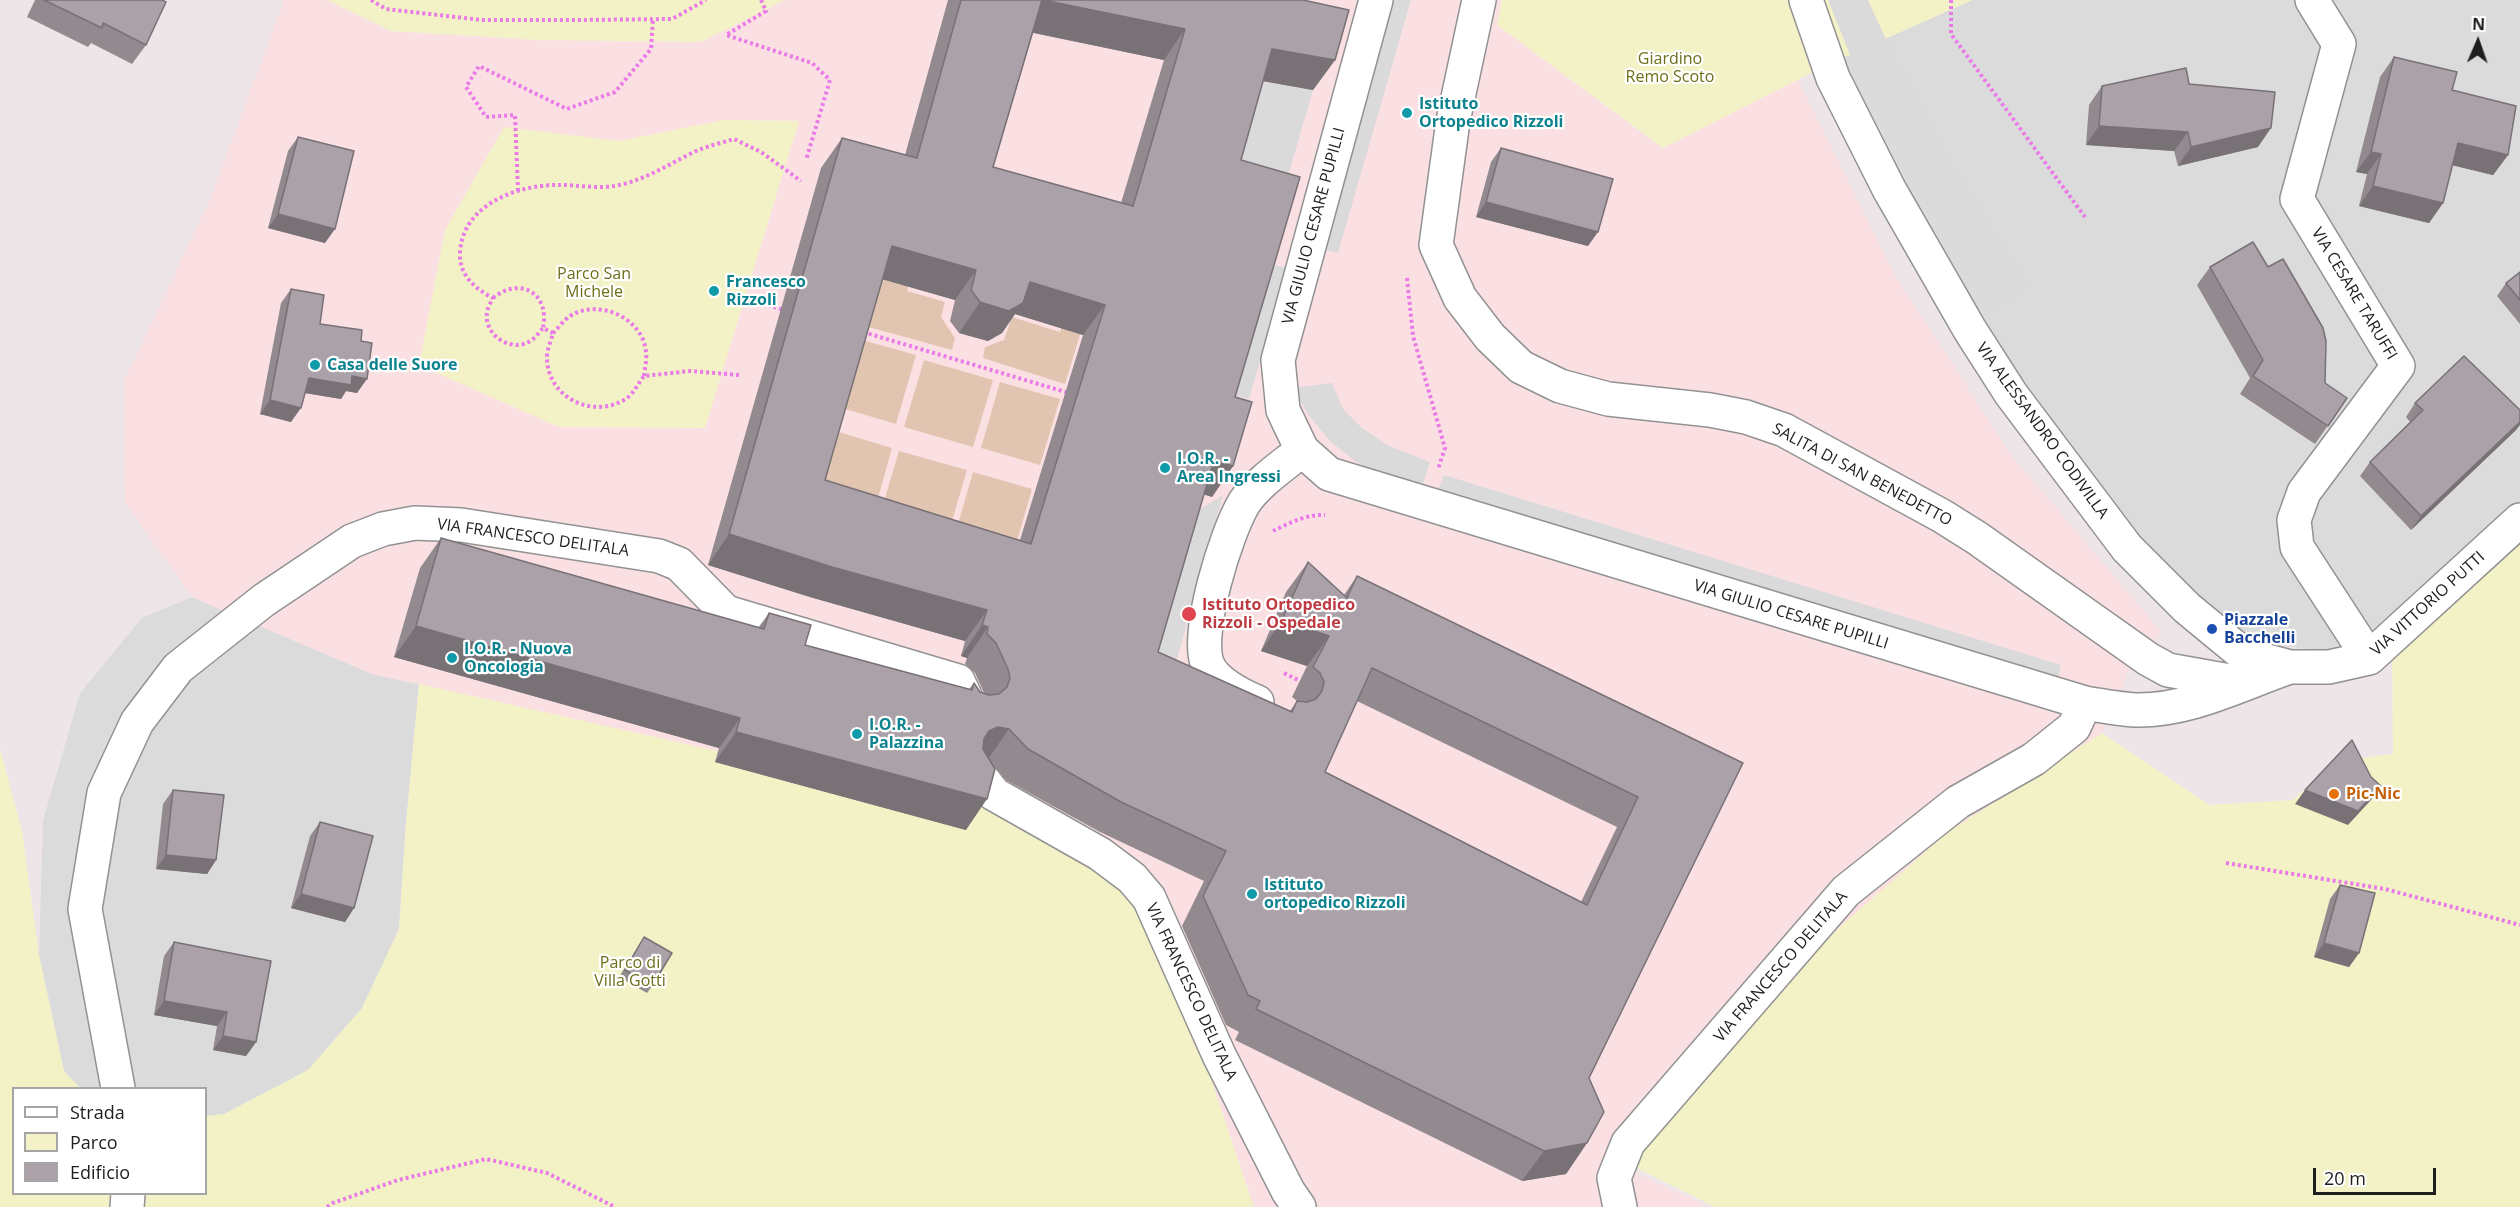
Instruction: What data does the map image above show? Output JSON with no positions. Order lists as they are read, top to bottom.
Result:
{
  "streets": {
    "street": [
      "VIA GIULIO CESARE PUPILLI",
      "VIA CESARE TARUFFI",
      "VIA ALESSANDRO CODIVILLA",
      "SALITA DI SAN BENEDETTO",
      "VIA FRANCESCO DELITALA",
      "VIA VITTORIO PUTTI"
    ]
  },
  "crossings": [
    ["VIA GIULIO CESARE PUPILLI", "VIA ALESSANDRO CODIVILLA"],
    ["VIA GIULIO CESARE PUPILLI", "SALITA DI SAN BENEDETTO"],
    ["VIA GIULIO CESARE PUPILLI", "VIA FRANCESCO DELITALA"],
    ["VIA GIULIO CESARE PUPILLI", "VIA VITTORIO PUTTI"],
    ["VIA CESARE TARUFFI", "VIA VITTORIO PUTTI"],
    ["VIA ALESSANDRO CODIVILLA", "VIA VITTORIO PUTTI"]
  ],
  "parks": ["Giardino Remo Scoto", "Parco San Michele", "Parco di Villa Gotti"],
  "places": [
    "Istituto Ortopedico Rizzoli",
    "Francesco Rizzoli",
    "Casa delle Suore",
    "I.O.R. - Area Ingressi",
    "Istituto Ortopedico Rizzoli - Ospedale",
    "Piazzale Bacchelli",
    "I.O.R. - Nuova Oncologia",
    "I.O.R. - Palazzina",
    "Pic-Nic",
    "Istituto ortopedico Rizzoli"
  ],
  "legend": ["Strada", "Parco", "Edificio"],
  "scale_bar": "20 m",
  "north": "top"
}
